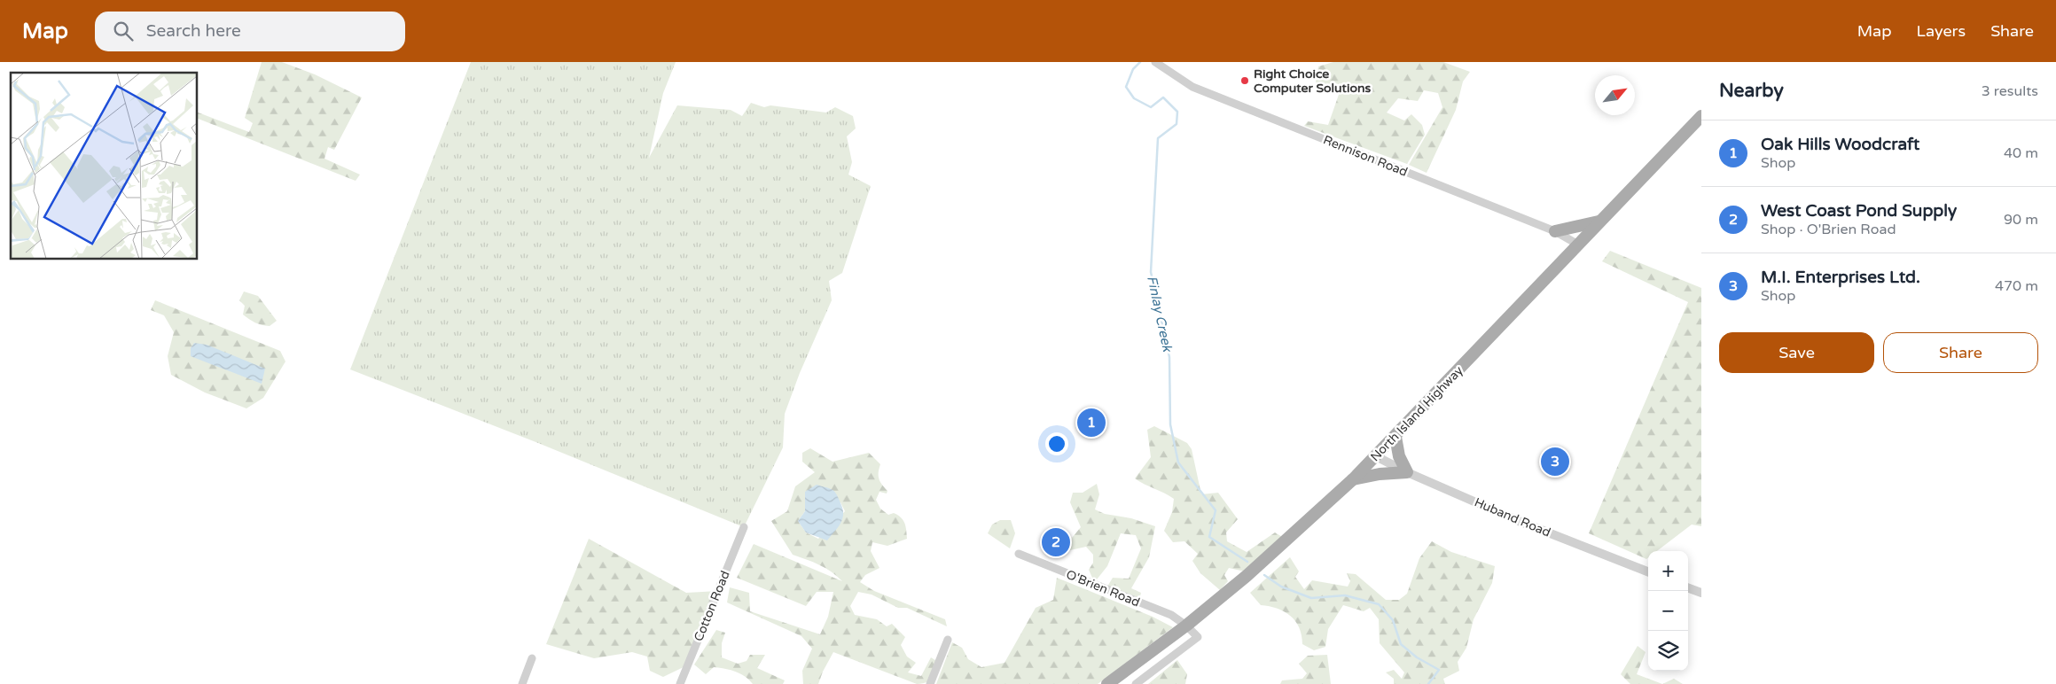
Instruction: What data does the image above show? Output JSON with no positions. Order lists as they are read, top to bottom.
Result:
{
  "streets": {
    "main road": ["North Island Highway"],
    "street": [
      "Rennison Road",
      "Huband Road",
      "O'Brien Road",
      "Cotton Road"
    ]
  },
  "crossings": [
    ["Rennison Road", "North Island Highway"],
    ["North Island Highway", "Huband Road"],
    ["North Island Highway", "O'Brien Road"]
  ],
  "water": ["Finlay Creek"],
  "places": ["Right Choice Computer Solutions"],
  "north": "top right",
  "page": {
    "header": "Map",
    "search": "Search here",
    "nav": ["Map", "Layers", "Share"],
    "heading": ["Nearby", "3 results"],
    "list": [
      {
        "mark": "1",
        "name": "Oak Hills Woodcraft",
        "note": "Shop",
        "value": "40 m"
      },
      {
        "mark": "2",
        "name": "West Coast Pond Supply",
        "note": "Shop · O'Brien Road",
        "value": "90 m"
      },
      {
        "mark": "3",
        "name": "M.I. Enterprises Ltd.",
        "note": "Shop",
        "value": "470 m"
      }
    ],
    "buttons": ["Save", "Share"],
    "pins": ["1", "3", "2"],
    "map_buttons": ["+", "−"]
  }
}
